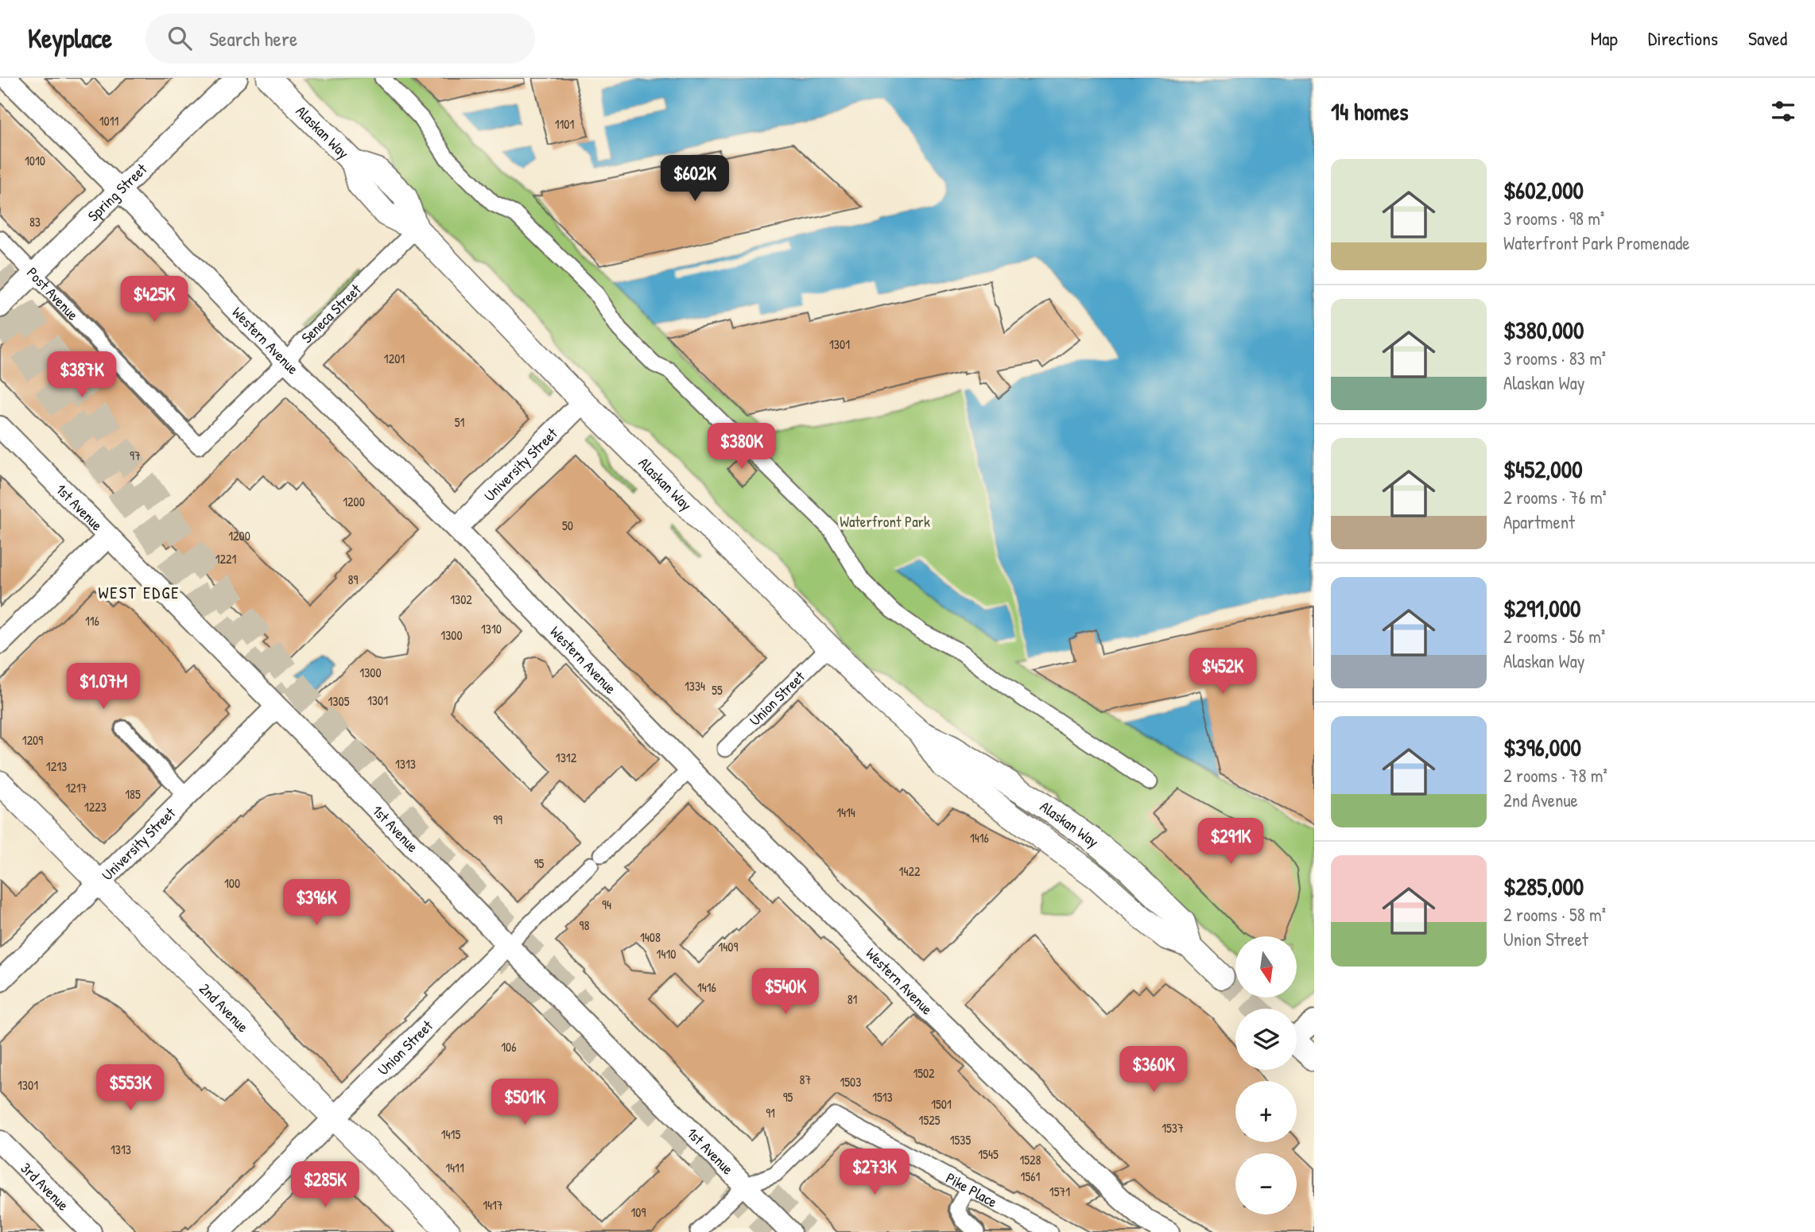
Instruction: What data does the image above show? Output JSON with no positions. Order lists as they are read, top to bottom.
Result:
{
  "streets": {
    "main road": [
      "Alaskan Way",
      "Spring Street",
      "Western Avenue",
      "University Street",
      "1st Avenue",
      "Union Street",
      "2nd Avenue",
      "3rd Avenue"
    ],
    "street": ["Post Avenue", "Seneca Street", "Pike Place"]
  },
  "crossings": [
    ["Alaskan Way", "Seneca Street"],
    ["Alaskan Way", "University Street"],
    ["Alaskan Way", "Union Street"],
    ["Spring Street", "Post Avenue"],
    ["Spring Street", "Western Avenue"],
    ["Post Avenue", "Seneca Street"],
    ["Seneca Street", "Western Avenue"],
    ["Western Avenue", "University Street"],
    ["Western Avenue", "Union Street"],
    ["University Street", "1st Avenue"],
    ["University Street", "2nd Avenue"],
    ["1st Avenue", "Union Street"],
    ["1st Avenue", "Pike Place"],
    ["Union Street", "2nd Avenue"]
  ],
  "districts": ["WEST EDGE"],
  "parks": ["Waterfront Park"],
  "house_numbers": [
    "1011",
    "1101",
    "1010",
    "83",
    "1301",
    "1201",
    "51",
    "97",
    "1200",
    "50",
    "1200",
    "1221",
    "89",
    "1302",
    "116",
    "1310",
    "1300",
    "1300",
    "1334",
    "55",
    "1301",
    "1305",
    "1209",
    "1312",
    "1313",
    "1213",
    "1217",
    "185",
    "1223",
    "1414",
    "99",
    "1416",
    "95",
    "1422",
    "100",
    "94",
    "98",
    "1408",
    "1409",
    "1410",
    "1416",
    "81",
    "106",
    "1502",
    "87",
    "1503",
    "1301",
    "95",
    "1513",
    "1501",
    "91",
    "1525",
    "1537",
    "1415",
    "1535",
    "1313",
    "1545",
    "1528",
    "1411",
    "1561",
    "1571",
    "1417",
    "109"
  ],
  "north": "bottom",
  "page": {
    "header": "Keyplace",
    "search": "Search here",
    "nav": ["Map", "Directions", "Saved"],
    "heading": "14 homes",
    "list": [
      {
        "name": "$602,000",
        "note": "3 rooms · 98 m² · Waterfront Park Promenade"
      },
      {
        "name": "$380,000",
        "note": "3 rooms · 83 m² · Alaskan Way"
      },
      {
        "name": "$452,000",
        "note": "2 rooms · 76 m² · Apartment"
      },
      {
        "name": "$291,000",
        "note": "2 rooms · 56 m² · Alaskan Way"
      },
      {
        "name": "$396,000",
        "note": "2 rooms · 78 m² · 2nd Avenue"
      },
      {
        "name": "$285,000",
        "note": "2 rooms · 58 m² · Union Street"
      }
    ],
    "price": [
      "$602K",
      "$425K",
      "$387K",
      "$380K",
      "$452K",
      "$1.07M",
      "$291K",
      "$396K",
      "$540K",
      "$360K",
      "$553K",
      "$501K",
      "$273K",
      "$285K"
    ],
    "map_buttons": ["+", "−"]
  }
}
